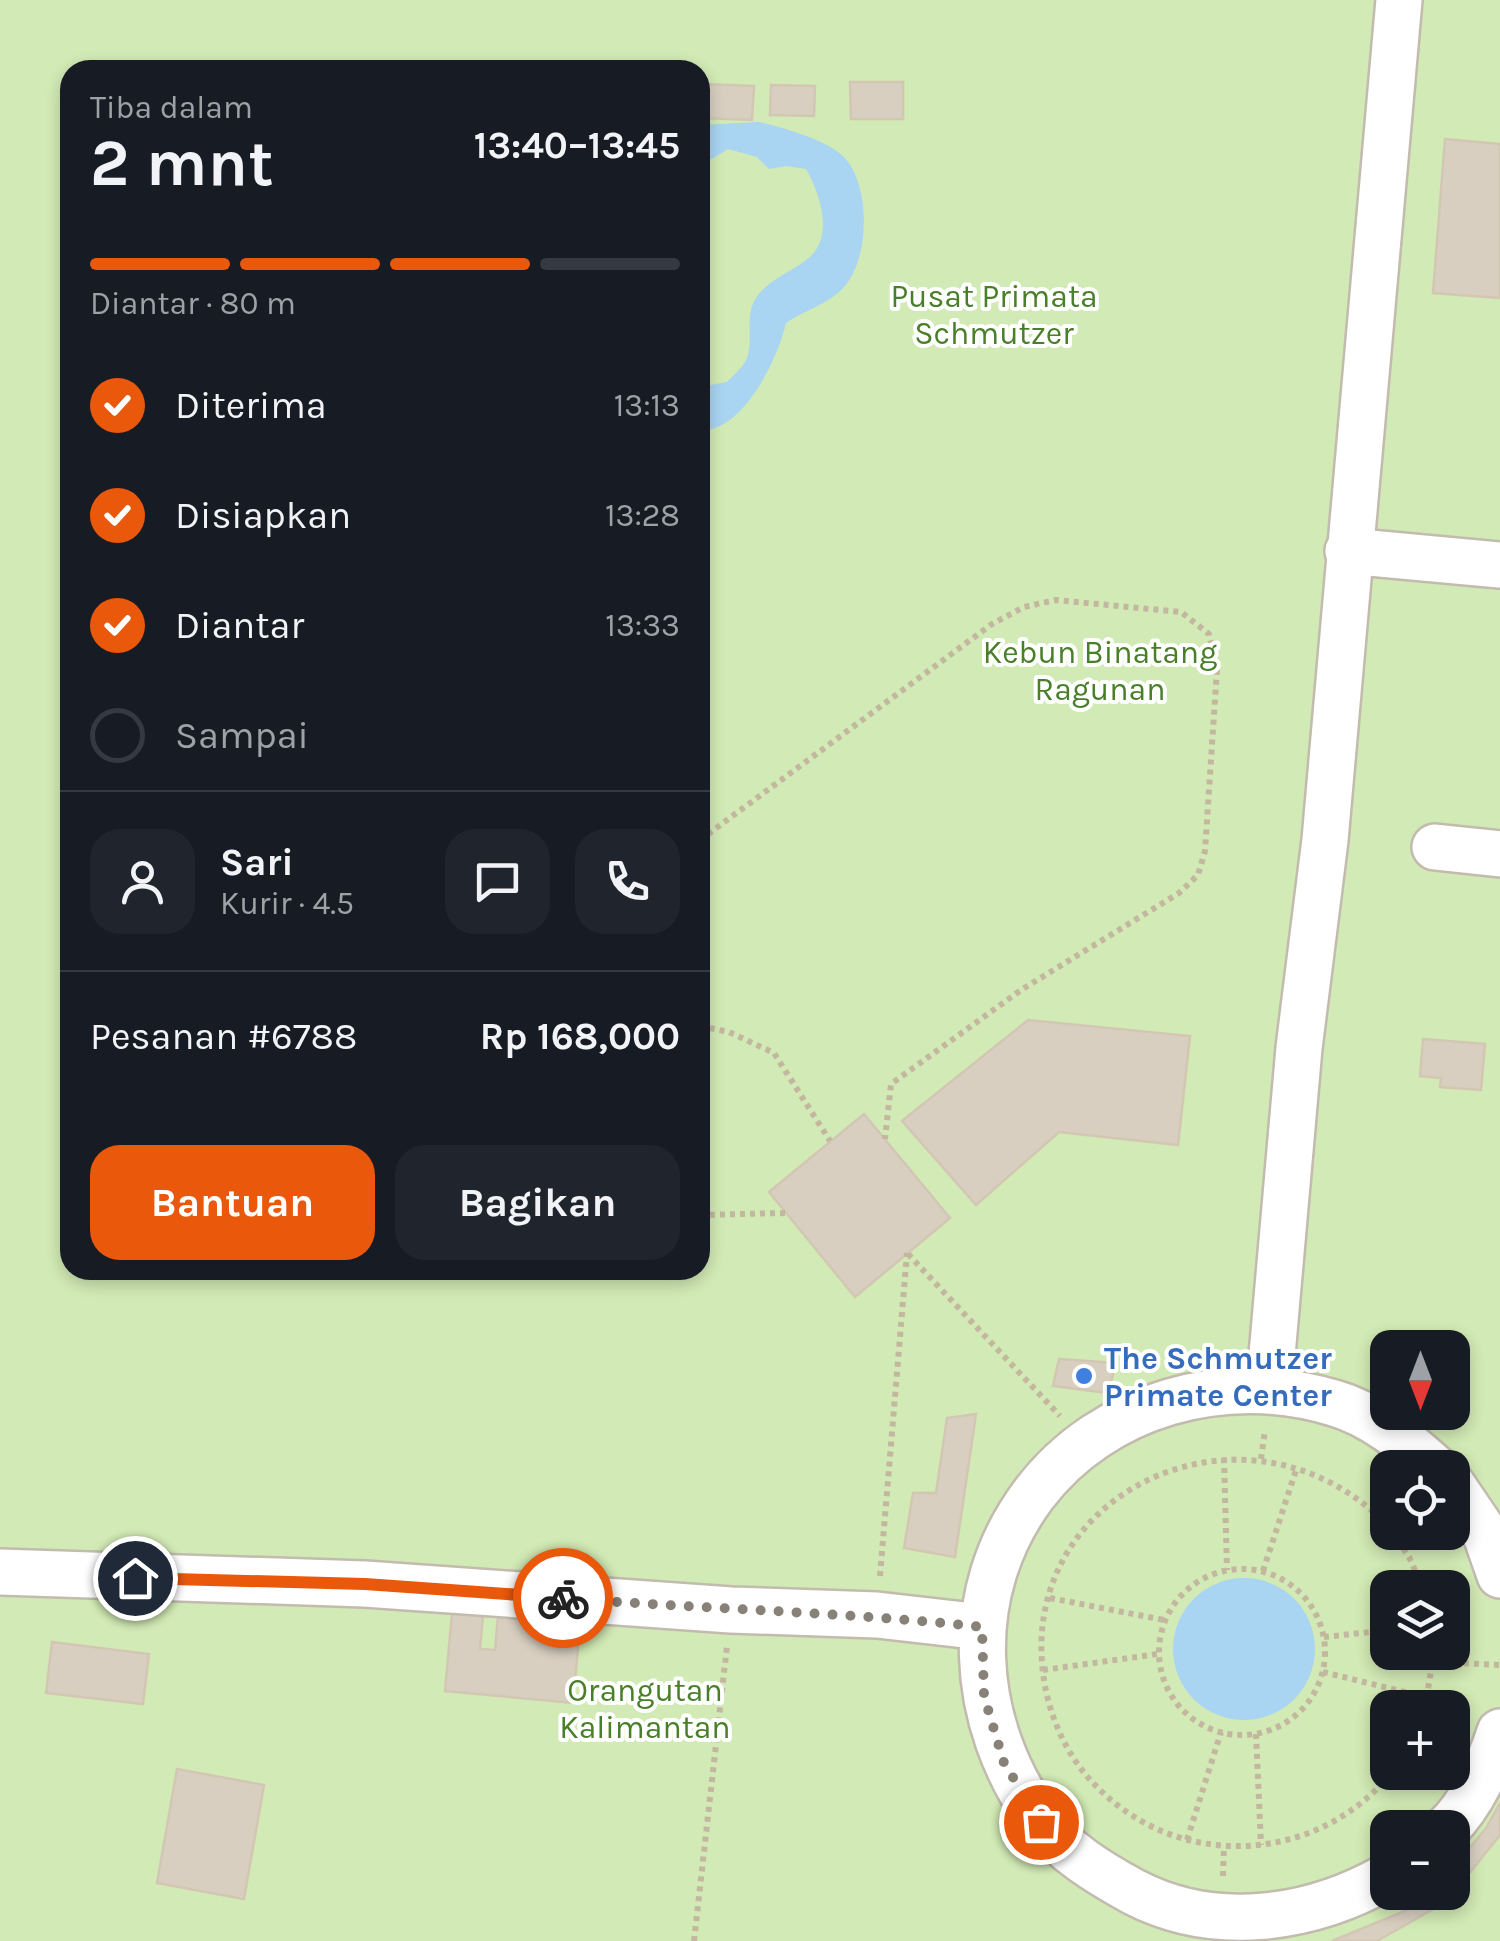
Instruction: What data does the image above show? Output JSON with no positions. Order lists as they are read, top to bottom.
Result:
{
  "parks": ["Pusat Primata Schmutzer", "Kebun Binatang Ragunan", "Orangutan Kalimantan"],
  "places": ["The Schmutzer Primate Center"],
  "north": "bottom",
  "page": {
    "heading": ["2 mnt", "Tiba dalam", "13:40–13:45"],
    "panel": [
      "Sari",
      "Kurir · 4.5",
      "Pesanan #6788",
      "Rp 168,000"
    ],
    "bar": "Diantar · 80 m",
    "list": [
      ["Diterima", "13:13"],
      ["Disiapkan", "13:28"],
      ["Diantar", "13:33"],
      "Sampai"
    ],
    "buttons": ["Bantuan", "Bagikan"],
    "map_buttons": ["+", "−"]
  }
}
